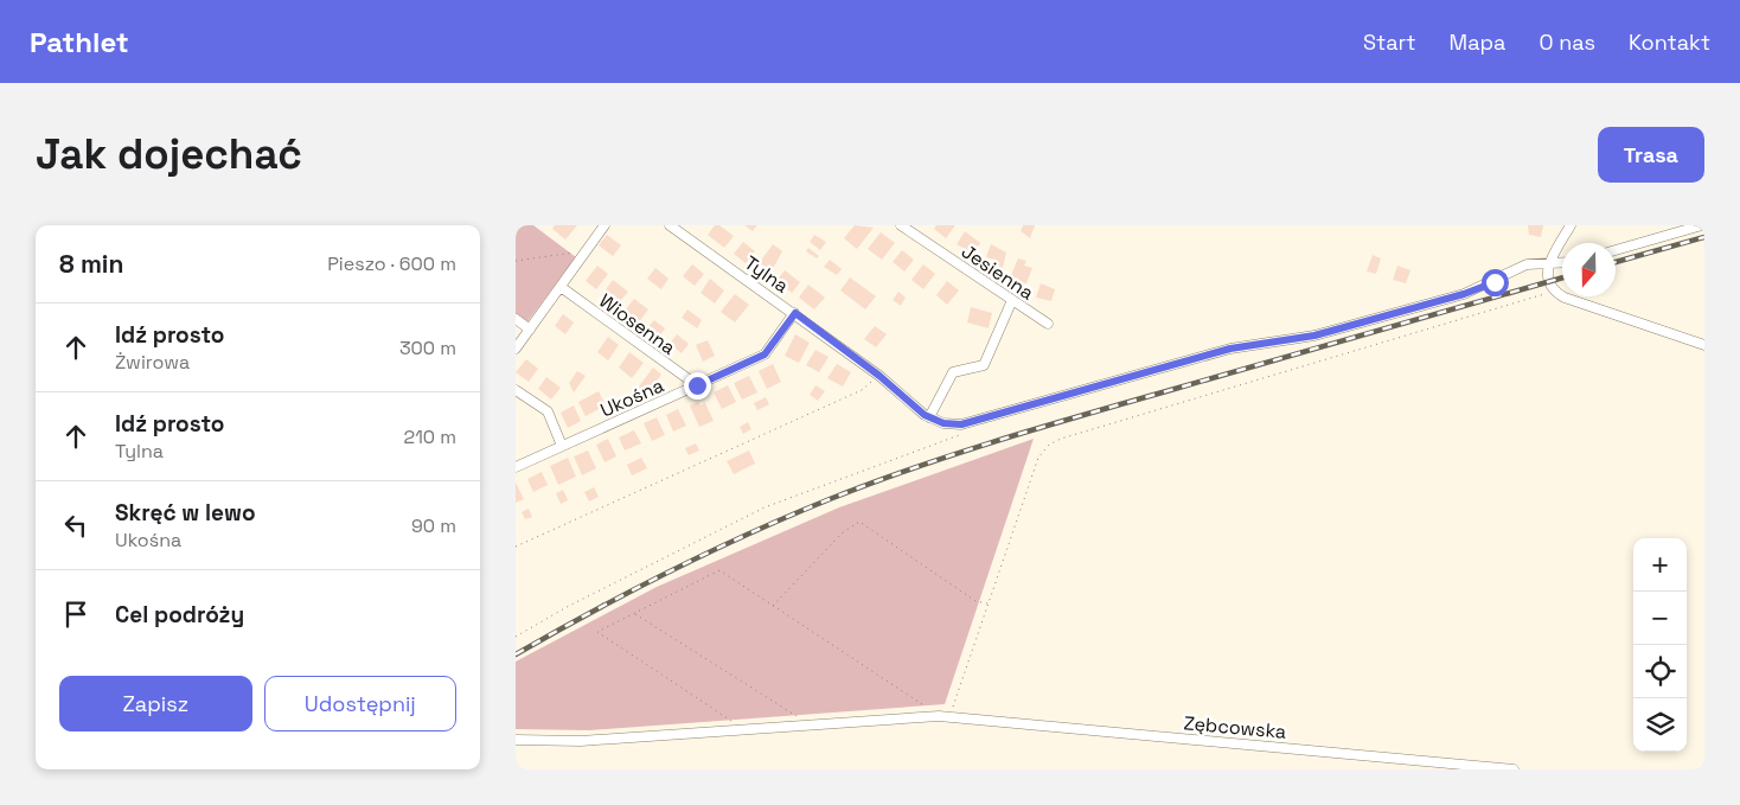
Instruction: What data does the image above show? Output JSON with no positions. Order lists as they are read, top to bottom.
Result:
{
  "streets": {
    "street": [
      "Jesienna",
      "Tylna",
      "Wiosenna",
      "Ukośna",
      "Zębcowska"
    ]
  },
  "crossings": [
    ["Tylna", "Ukośna"],
    ["Wiosenna", "Ukośna"]
  ],
  "north": "bottom",
  "page": {
    "header": "Pathlet",
    "nav": [
      "Start",
      "Mapa",
      "O nas",
      "Kontakt"
    ],
    "buttons": [
      "Trasa",
      ["Zapisz", "Udostępnij"]
    ],
    "title": "Jak dojechać",
    "heading": ["8 min", "Pieszo · 600 m"],
    "list": [
      ["Idź prosto", "Żwirowa", "300 m"],
      ["Idź prosto", "Tylna", "210 m"],
      ["Skręć w lewo", "Ukośna", "90 m"],
      "Cel podróży"
    ],
    "map_buttons": ["+", "−"]
  }
}
